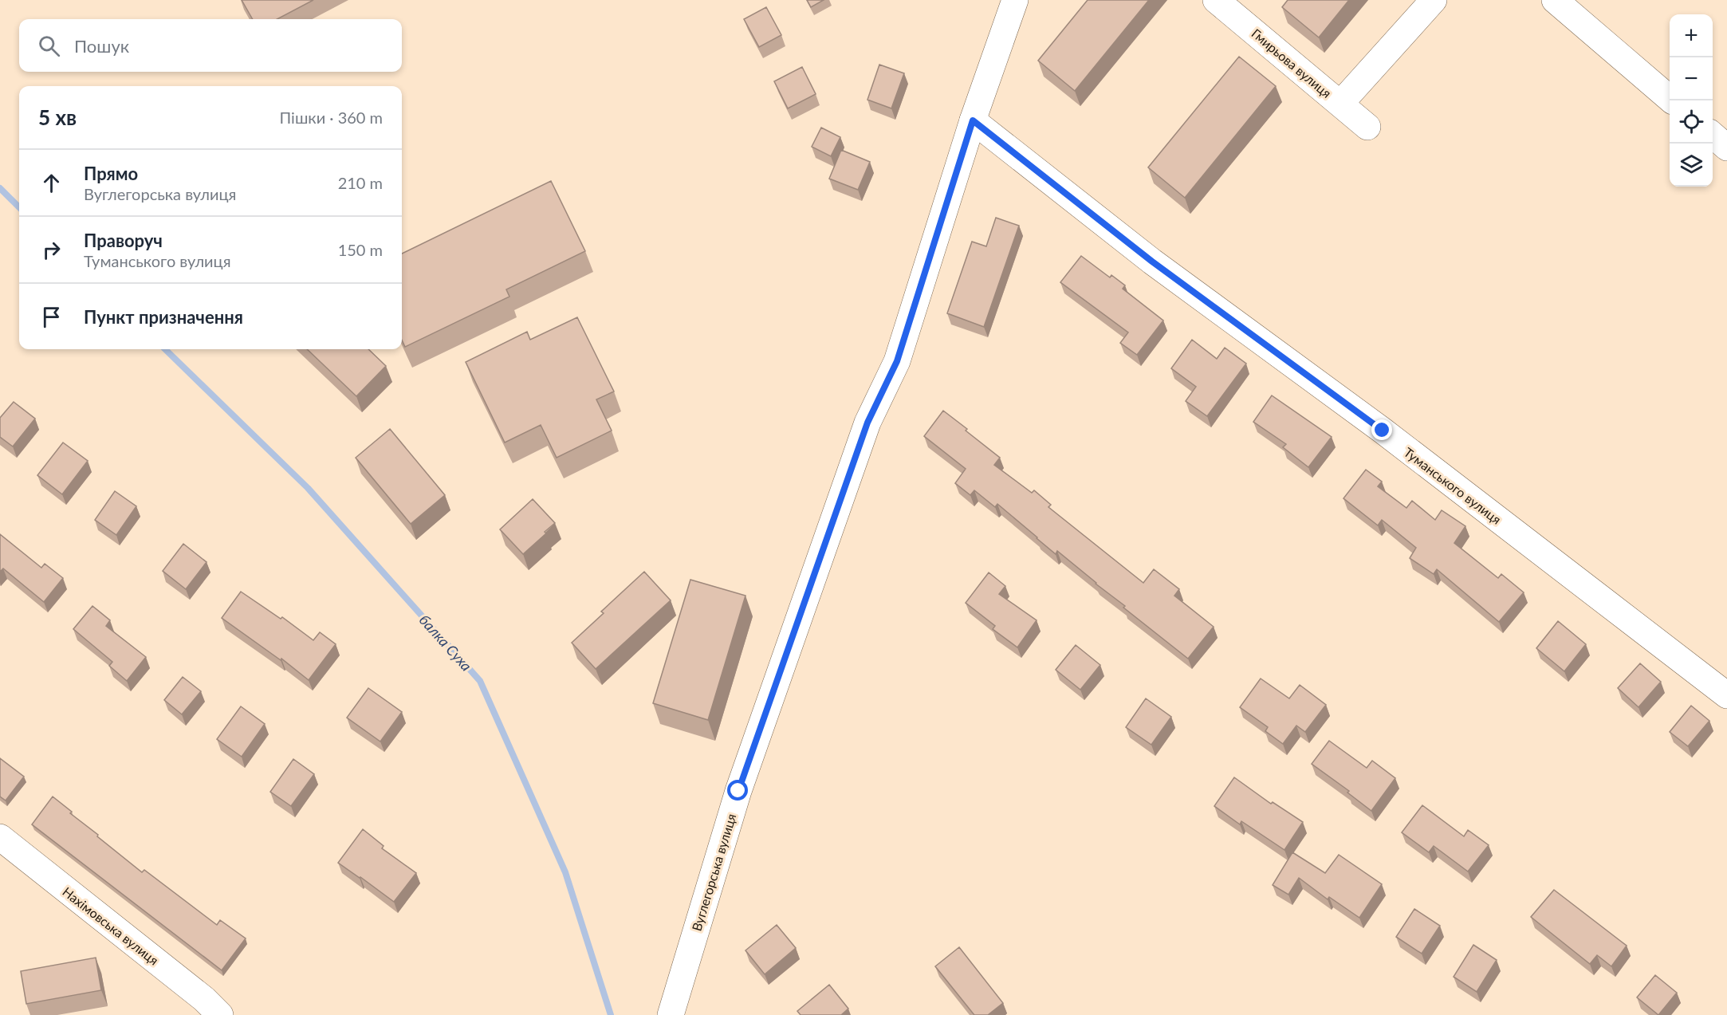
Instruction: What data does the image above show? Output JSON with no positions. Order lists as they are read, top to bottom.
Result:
{
  "streets": {
    "street": [
      "Гмирьова вулиця",
      "Туманського вулиця",
      "Вуглегорська вулиця",
      "Нахімовська вулиця"
    ]
  },
  "crossings": [
    ["Туманського вулиця", "Вуглегорська вулиця"]
  ],
  "water": ["балка Суха"],
  "page": {
    "map_buttons": ["+", "−"],
    "search": "Пошук",
    "heading": ["5 хв", "Пішки · 360 m"],
    "list": [
      ["Прямо", "Вуглегорська вулиця", "210 m"],
      ["Праворуч", "Туманського вулиця", "150 m"],
      "Пункт призначення"
    ]
  }
}
